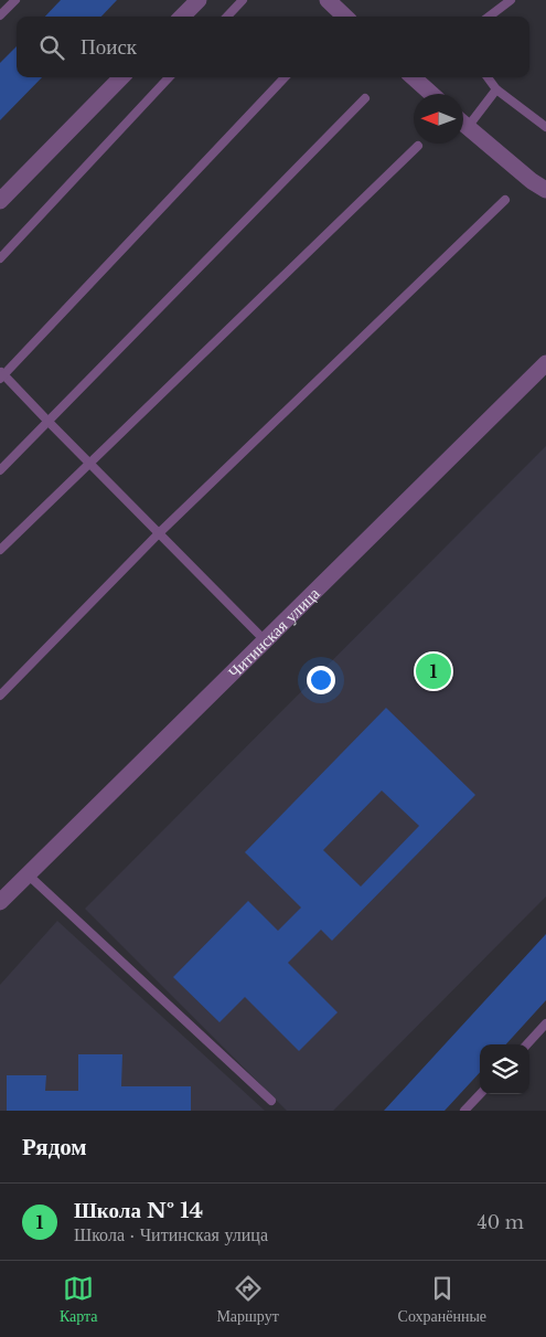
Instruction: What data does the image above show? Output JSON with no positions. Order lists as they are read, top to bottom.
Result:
{
  "streets": {
    "street": ["Читинская улица"]
  },
  "north": "left",
  "page": {
    "search": "Поиск",
    "pins": "1",
    "heading": "Рядом",
    "list": [
      {
        "mark": "1",
        "name": "Школа № 14",
        "note": "Школа · Читинская улица",
        "value": "40 m"
      }
    ],
    "nav": ["Карта", "Маршрут", "Сохранённые"]
  }
}
